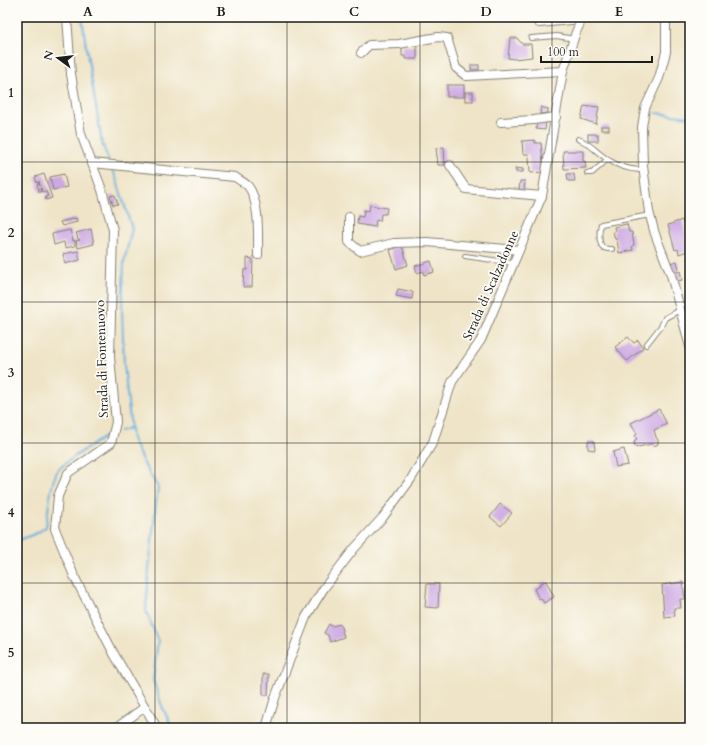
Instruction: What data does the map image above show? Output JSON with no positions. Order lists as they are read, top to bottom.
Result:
{
  "streets": {
    "street": ["Strada di Scalzadonne", "Strada di Fontenuovo"]
  },
  "scale_bar": "100 m",
  "north": "left",
  "grid": {
    "columns": [
      "A",
      "B",
      "C",
      "D",
      "E"
    ],
    "rows": [
      "1",
      "2",
      "3",
      "4",
      "5"
    ]
  }
}
